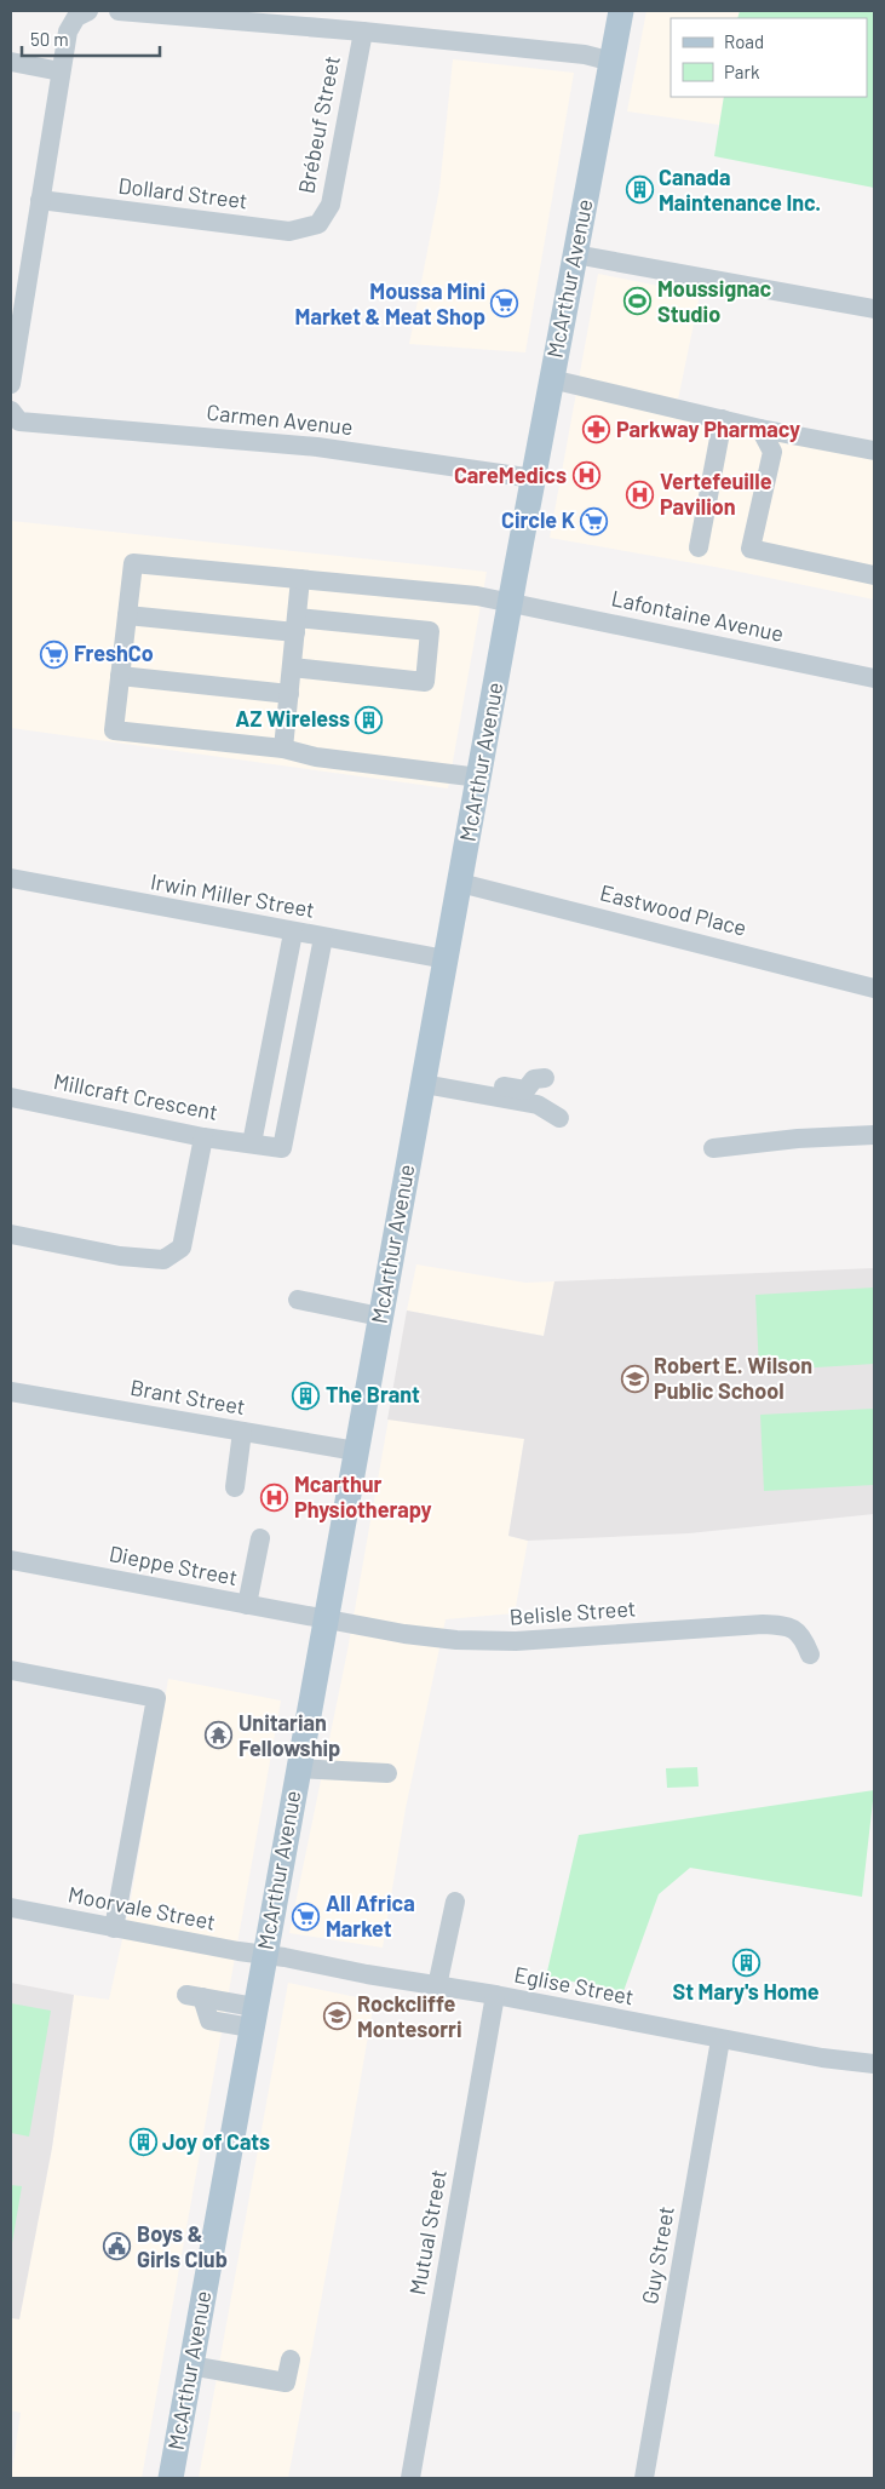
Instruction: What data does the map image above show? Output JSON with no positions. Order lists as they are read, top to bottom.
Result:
{
  "streets": {
    "main road": ["McArthur Avenue"],
    "street": [
      "Brébeuf Street",
      "Dollard Street",
      "Carmen Avenue",
      "Lafontaine Avenue",
      "Irwin Miller Street",
      "Eastwood Place",
      "Millcraft Crescent",
      "Brant Street",
      "Dieppe Street",
      "Belisle Street",
      "Moorvale Street",
      "Eglise Street",
      "Mutual Street",
      "Guy Street"
    ]
  },
  "crossings": [
    ["Brébeuf Street", "Dollard Street"],
    ["McArthur Avenue", "Carmen Avenue"],
    ["McArthur Avenue", "Lafontaine Avenue"],
    ["McArthur Avenue", "Irwin Miller Street"],
    ["McArthur Avenue", "Eastwood Place"],
    ["McArthur Avenue", "Brant Street"],
    ["McArthur Avenue", "Dieppe Street"],
    ["McArthur Avenue", "Belisle Street"],
    ["McArthur Avenue", "Moorvale Street"],
    ["McArthur Avenue", "Eglise Street"],
    ["Irwin Miller Street", "Millcraft Crescent"],
    ["Dieppe Street", "Belisle Street"],
    ["Moorvale Street", "Eglise Street"],
    ["Eglise Street", "Mutual Street"],
    ["Eglise Street", "Guy Street"]
  ],
  "places": {
    "building": [
      "Canada Maintenance Inc.",
      "AZ Wireless",
      "The Brant",
      "St Mary's Home",
      "Joy of Cats"
    ],
    "sports": ["Moussignac Studio"],
    "supermarket": [
      "Moussa Mini Market & Meat Shop",
      "Circle K",
      "FreshCo",
      "All Africa Market"
    ],
    "pharmacy": ["Parkway Pharmacy"],
    "hospital": ["CareMedics", "Vertefeuille Pavilion", "Mcarthur Physiotherapy"],
    "school or university": ["Robert E. Wilson Public School", "Rockcliffe Montesorri"],
    "temple": ["Unitarian Fellowship"],
    "public building": ["Boys & Girls Club"]
  },
  "legend": ["Road", "Park"],
  "scale_bar": "50 m"
}
